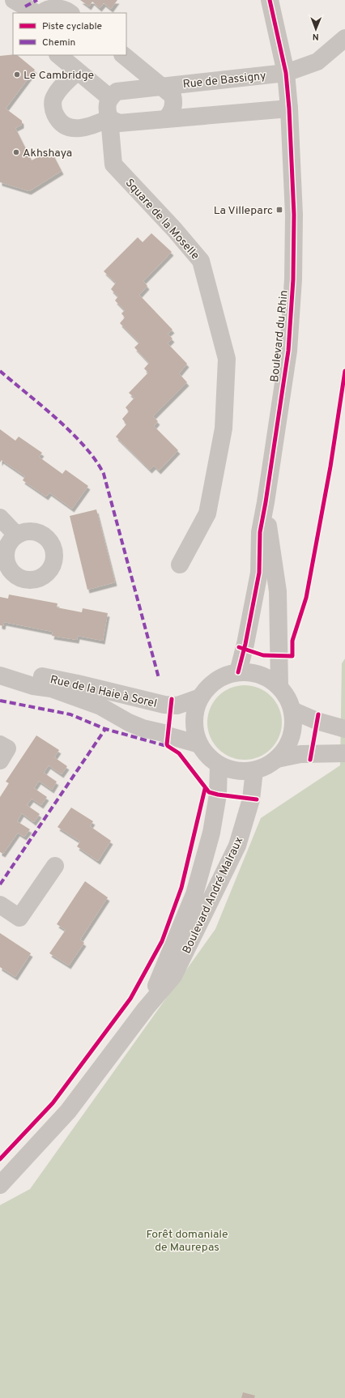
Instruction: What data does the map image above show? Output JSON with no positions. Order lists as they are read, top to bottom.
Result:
{
  "streets": {
    "street": [
      "Rue de Bassigny",
      "Square de la Moselle",
      "Boulevard du Rhin",
      "Rue de la Haie à Sorel",
      "Boulevard André Malraux"
    ]
  },
  "crossings": [
    ["Rue de Bassigny", "Square de la Moselle"],
    ["Rue de Bassigny", "Boulevard du Rhin"],
    ["Boulevard du Rhin", "Rue de la Haie à Sorel"],
    ["Boulevard du Rhin", "Boulevard André Malraux"],
    ["Rue de la Haie à Sorel", "Boulevard André Malraux"]
  ],
  "parks": ["Forêt domaniale de Maurepas"],
  "places": {
    "other": ["Le Cambridge", "Akhshaya"],
    "transit": ["La Villeparc"]
  },
  "legend": ["Piste cyclable", "Chemin"],
  "north": "bottom"
}
